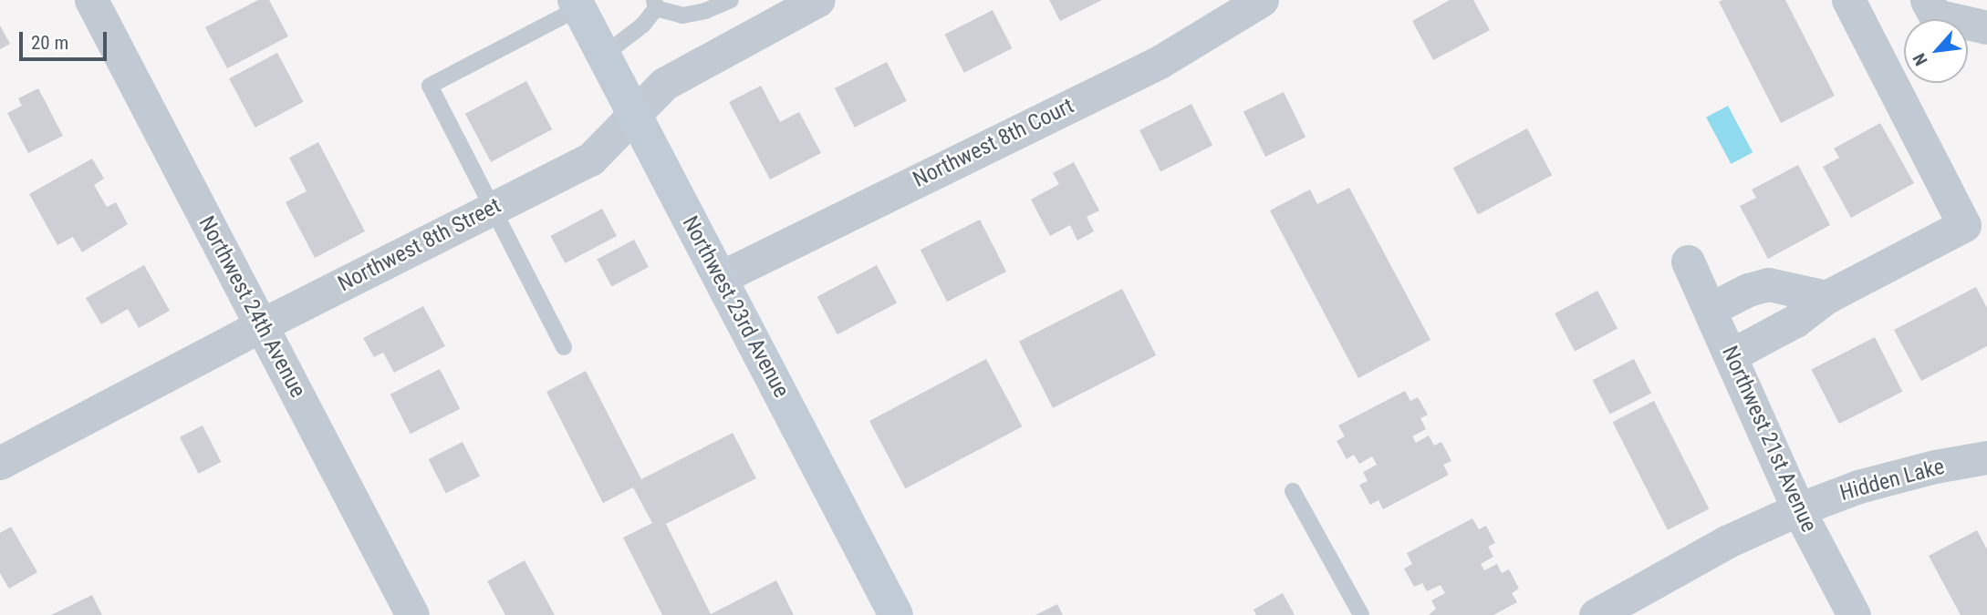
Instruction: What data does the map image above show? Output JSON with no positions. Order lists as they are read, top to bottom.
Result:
{
  "streets": {
    "main road": ["Northwest 23rd Avenue"],
    "street": [
      "Northwest 8th Court",
      "Northwest 8th Street",
      "Northwest 24th Avenue",
      "Northwest 21st Avenue",
      "Hidden Lake"
    ]
  },
  "crossings": [
    ["Northwest 8th Court", "Northwest 23rd Avenue"],
    ["Northwest 8th Street", "Northwest 24th Avenue"],
    ["Northwest 8th Street", "Northwest 23rd Avenue"],
    ["Northwest 21st Avenue", "Hidden Lake"]
  ],
  "scale_bar": "20 m",
  "north": "bottom left"
}
